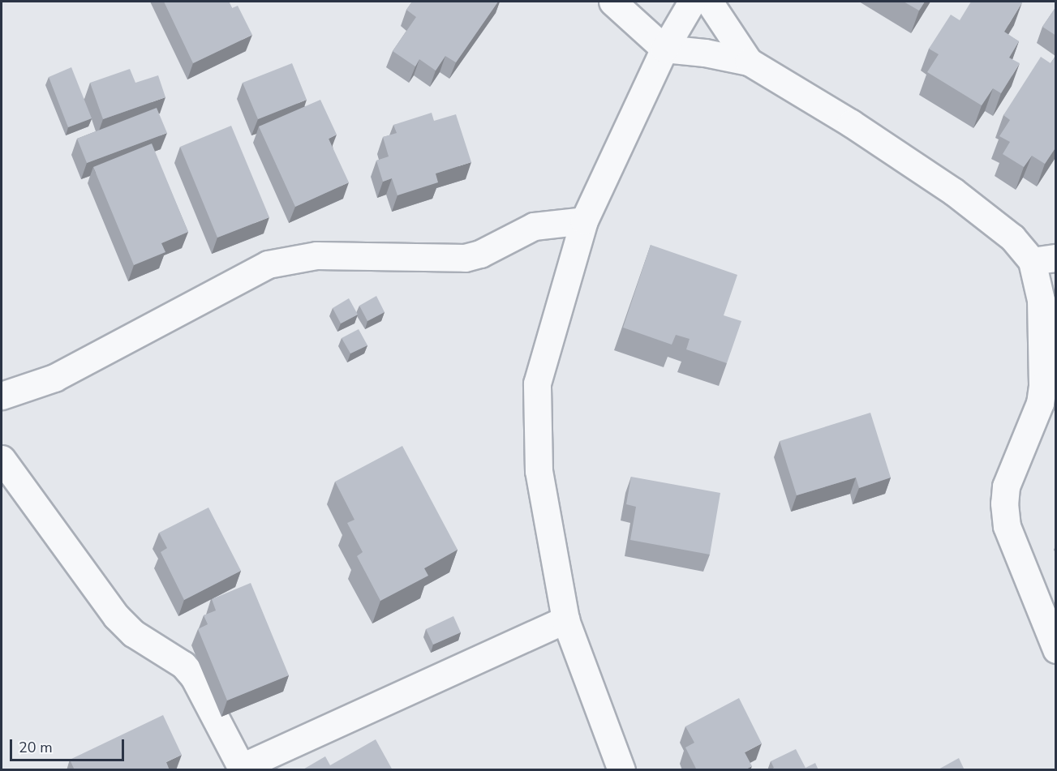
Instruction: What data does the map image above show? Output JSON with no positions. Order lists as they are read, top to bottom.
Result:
{
  "scale_bar": "20 m"
}
